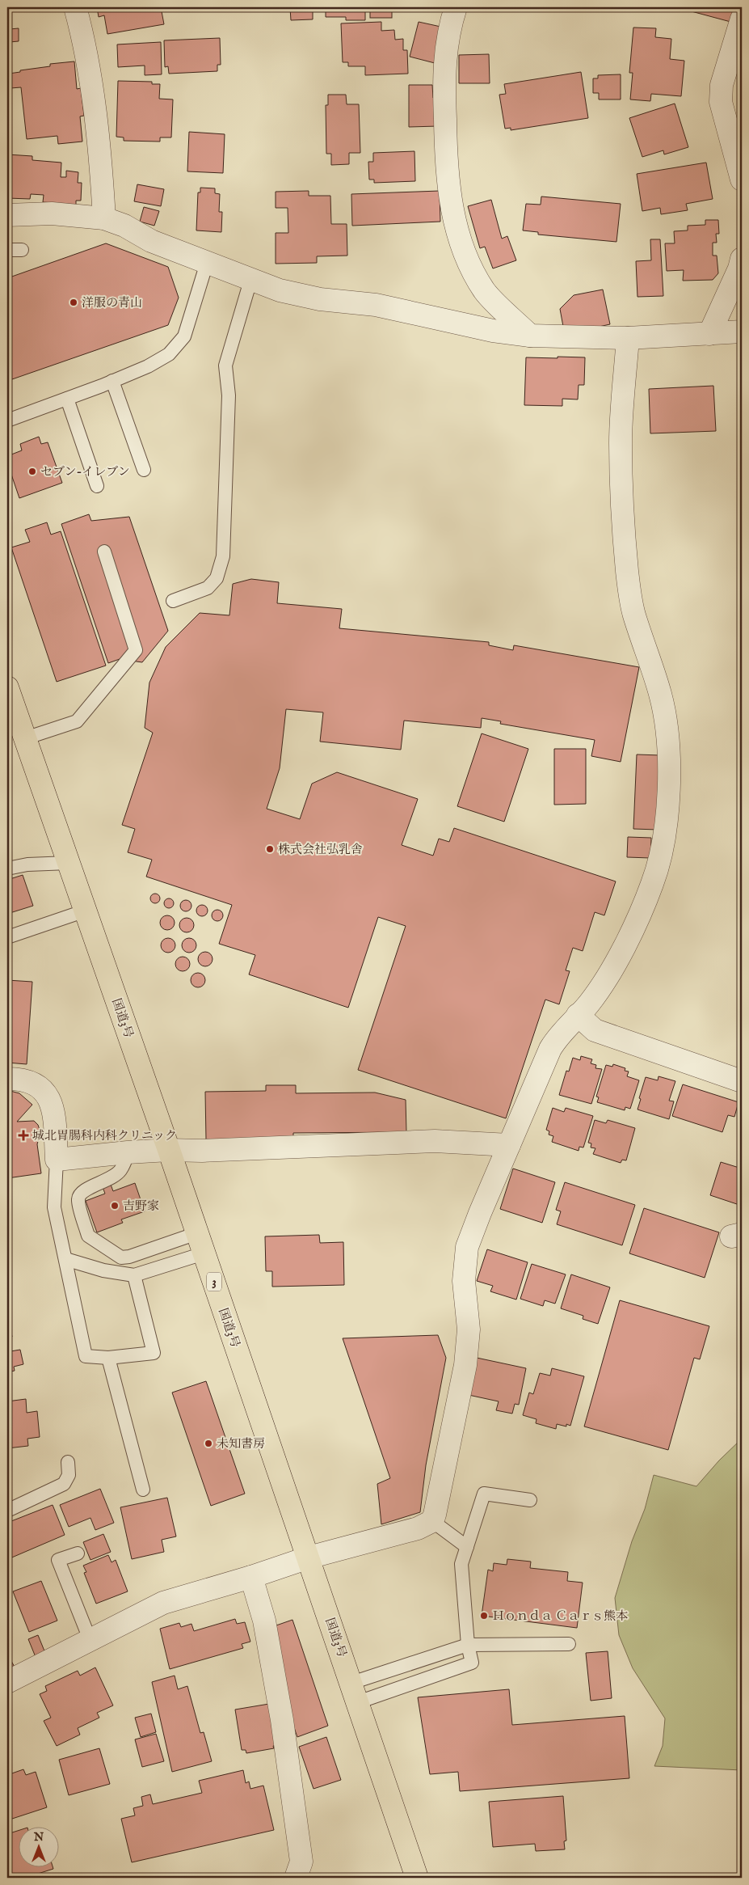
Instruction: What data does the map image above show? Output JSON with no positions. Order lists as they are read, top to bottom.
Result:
{
  "streets": {
    "highway": ["国道3号", "3"]
  },
  "places": {
    "other": [
      "洋服の青山",
      "セブン-イレブン",
      "株式会社弘乳舎",
      "吉野家",
      "未知書房",
      "Ｈｏｎｄａ Ｃａｒｓ熊本"
    ],
    "health": ["城北胃腸科内科クリニック"]
  },
  "north": "top"
}
